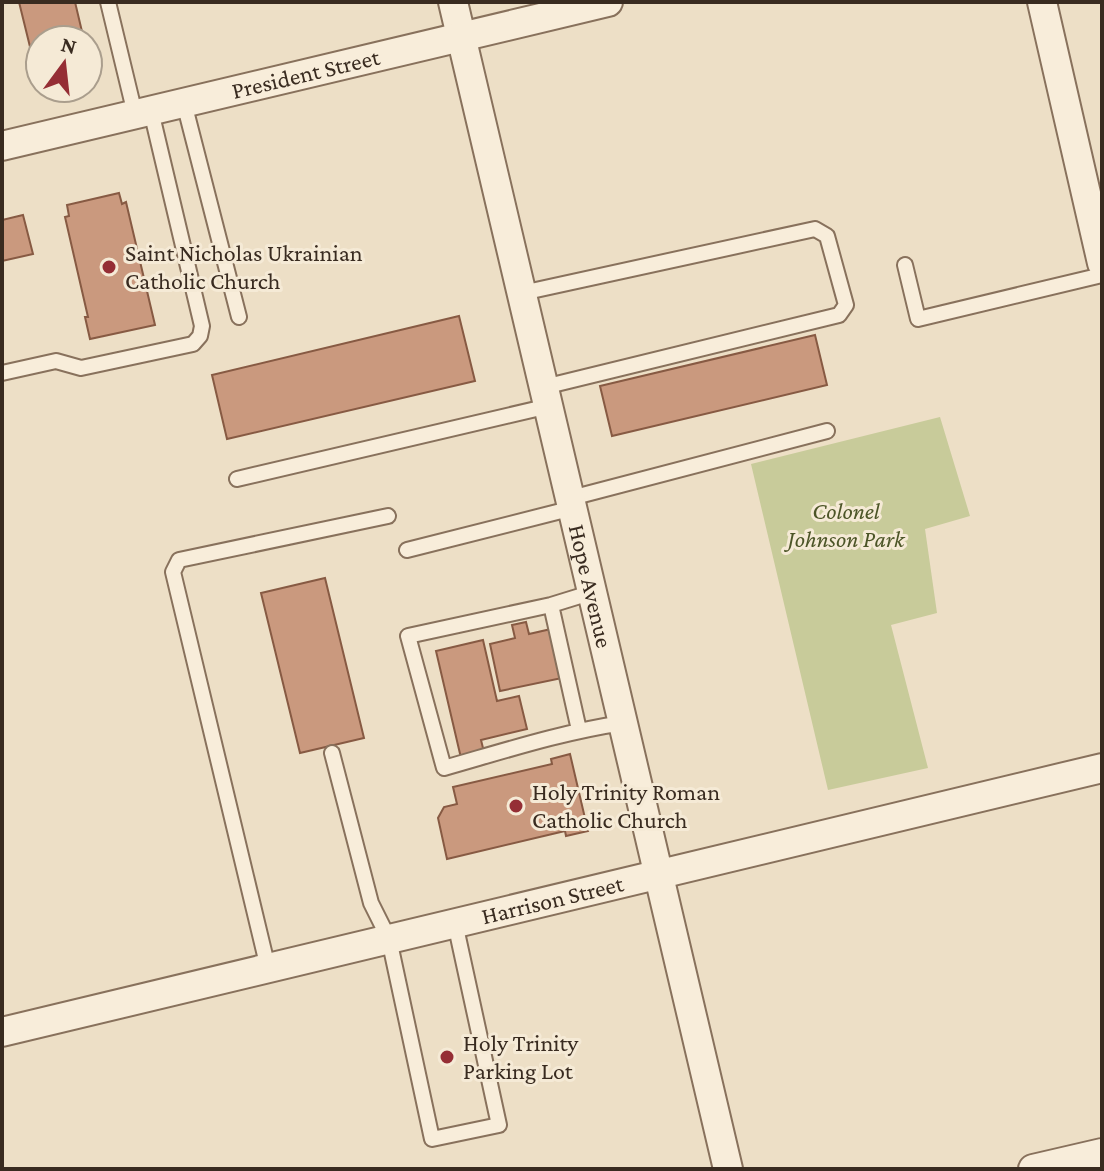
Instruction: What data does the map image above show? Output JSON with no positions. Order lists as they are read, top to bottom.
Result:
{
  "streets": {
    "street": ["President Street", "Hope Avenue", "Harrison Street"]
  },
  "crossings": [
    ["President Street", "Hope Avenue"],
    ["Hope Avenue", "Harrison Street"]
  ],
  "parks": ["Colonel Johnson Park"],
  "places": ["Saint Nicholas Ukrainian Catholic Church", "Holy Trinity Roman Catholic Church", "Holy Trinity Parking Lot"],
  "north": "top"
}
